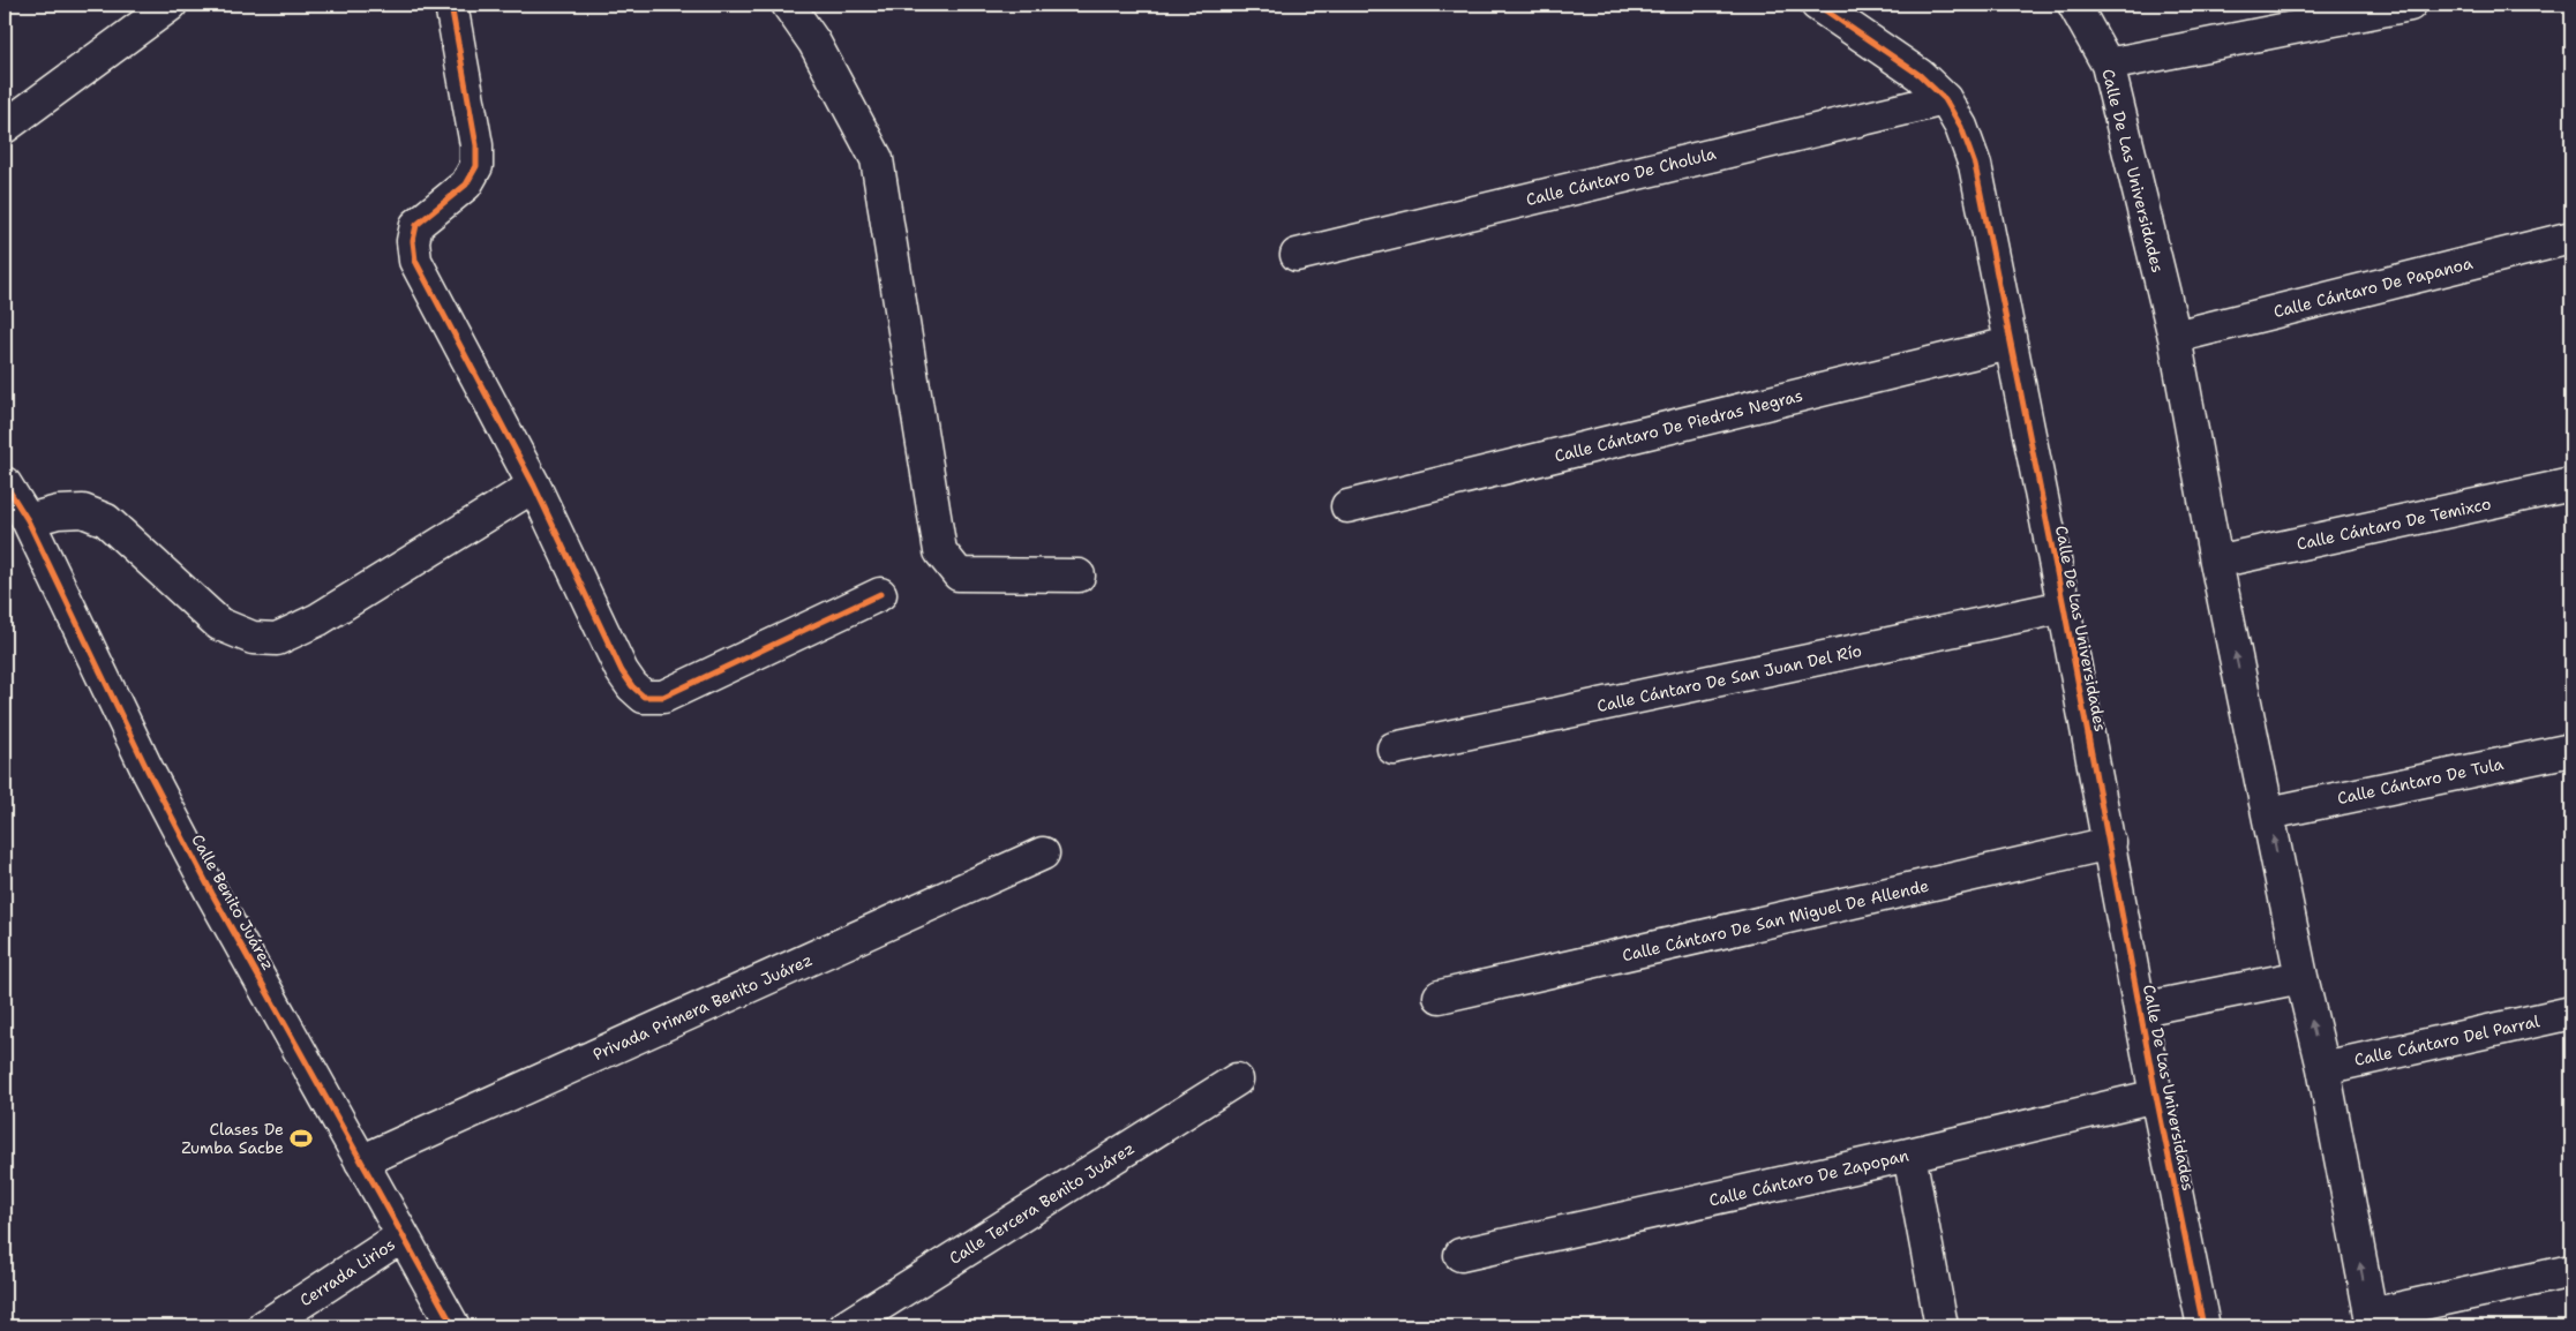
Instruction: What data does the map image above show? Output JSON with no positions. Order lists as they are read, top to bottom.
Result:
{
  "streets": {
    "street": [
      "Calle De Las Universidades",
      "Calle Cántaro De Cholula",
      "Calle Cántaro De Papanoa",
      "Calle Cántaro De Piedras Negras",
      "Calle Cántaro De Temixco",
      "Calle Cántaro De San Juan Del Río",
      "Calle Cántaro De Tula",
      "Calle Benito Juárez",
      "Calle Cántaro De San Miguel De Allende",
      "Privada Primera Benito Juárez",
      "Calle Cántaro Del Parral",
      "Calle Cántaro De Zapopan",
      "Calle Tercera Benito Juárez",
      "Cerrada Lirios"
    ]
  },
  "crossings": [
    ["Calle De Las Universidades", "Calle Cántaro De Cholula"],
    ["Calle De Las Universidades", "Calle Cántaro De Papanoa"],
    ["Calle De Las Universidades", "Calle Cántaro De Piedras Negras"],
    ["Calle De Las Universidades", "Calle Cántaro De Temixco"],
    ["Calle De Las Universidades", "Calle Cántaro De San Juan Del Río"],
    ["Calle De Las Universidades", "Calle Cántaro De Tula"],
    ["Calle De Las Universidades", "Calle Cántaro De San Miguel De Allende"],
    ["Calle De Las Universidades", "Calle Cántaro Del Parral"],
    ["Calle De Las Universidades", "Calle Cántaro De Zapopan"],
    ["Calle Benito Juárez", "Privada Primera Benito Juárez"],
    ["Calle Benito Juárez", "Cerrada Lirios"]
  ],
  "places": {
    "sports": ["Clases De Zumba Sacbe"]
  }
}
